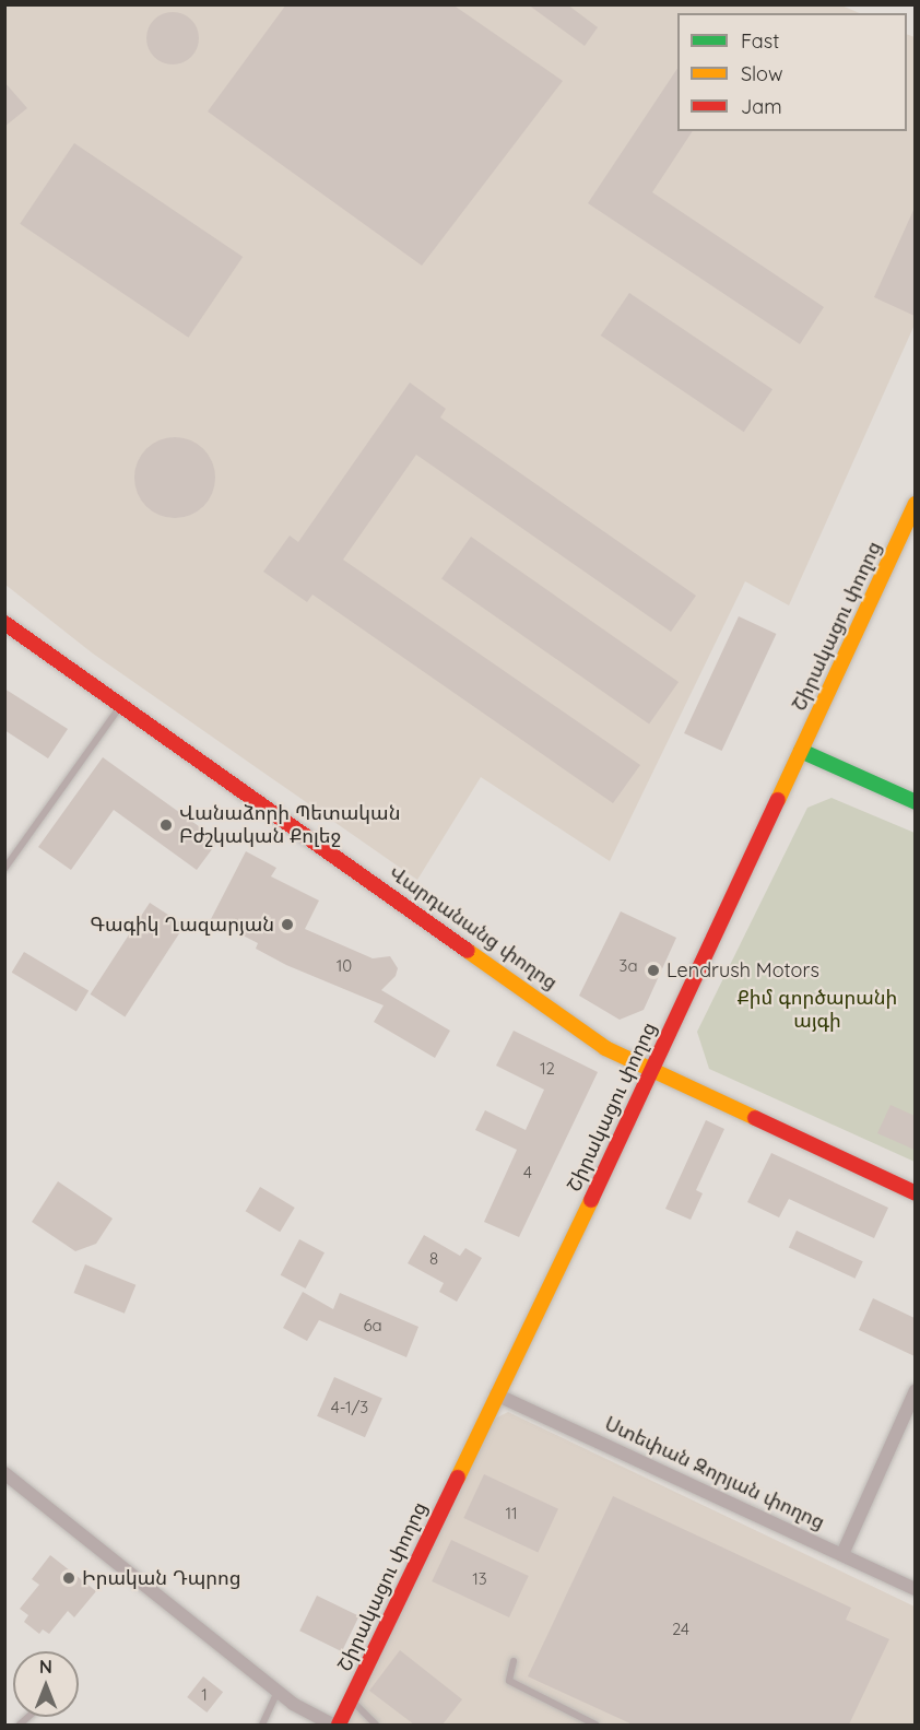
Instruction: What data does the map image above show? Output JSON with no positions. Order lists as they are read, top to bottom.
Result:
{
  "streets": {
    "street": ["Շիրակացու փողոց", "Վարդանանց փողոց", "Ստեփան Զորյան փողոց"]
  },
  "crossings": [
    ["Շիրակացու փողոց", "Վարդանանց փողոց"],
    ["Շիրակացու փողոց", "Ստեփան Զորյան փողոց"]
  ],
  "parks": ["Քիմ գործարանի այգի"],
  "places": [
    "Վանաձորի Պետական Բժշկական Քոլեջ",
    "Գագիկ Ղազարյան",
    "Lendrush Motors",
    "Իրական Դպրոց"
  ],
  "house_numbers": [
    "10",
    "3a",
    "12",
    "4",
    "8",
    "6a",
    "4-1/3",
    "11",
    "13",
    "24",
    "1"
  ],
  "legend": ["Fast", "Slow", "Jam"],
  "north": "top"
}
